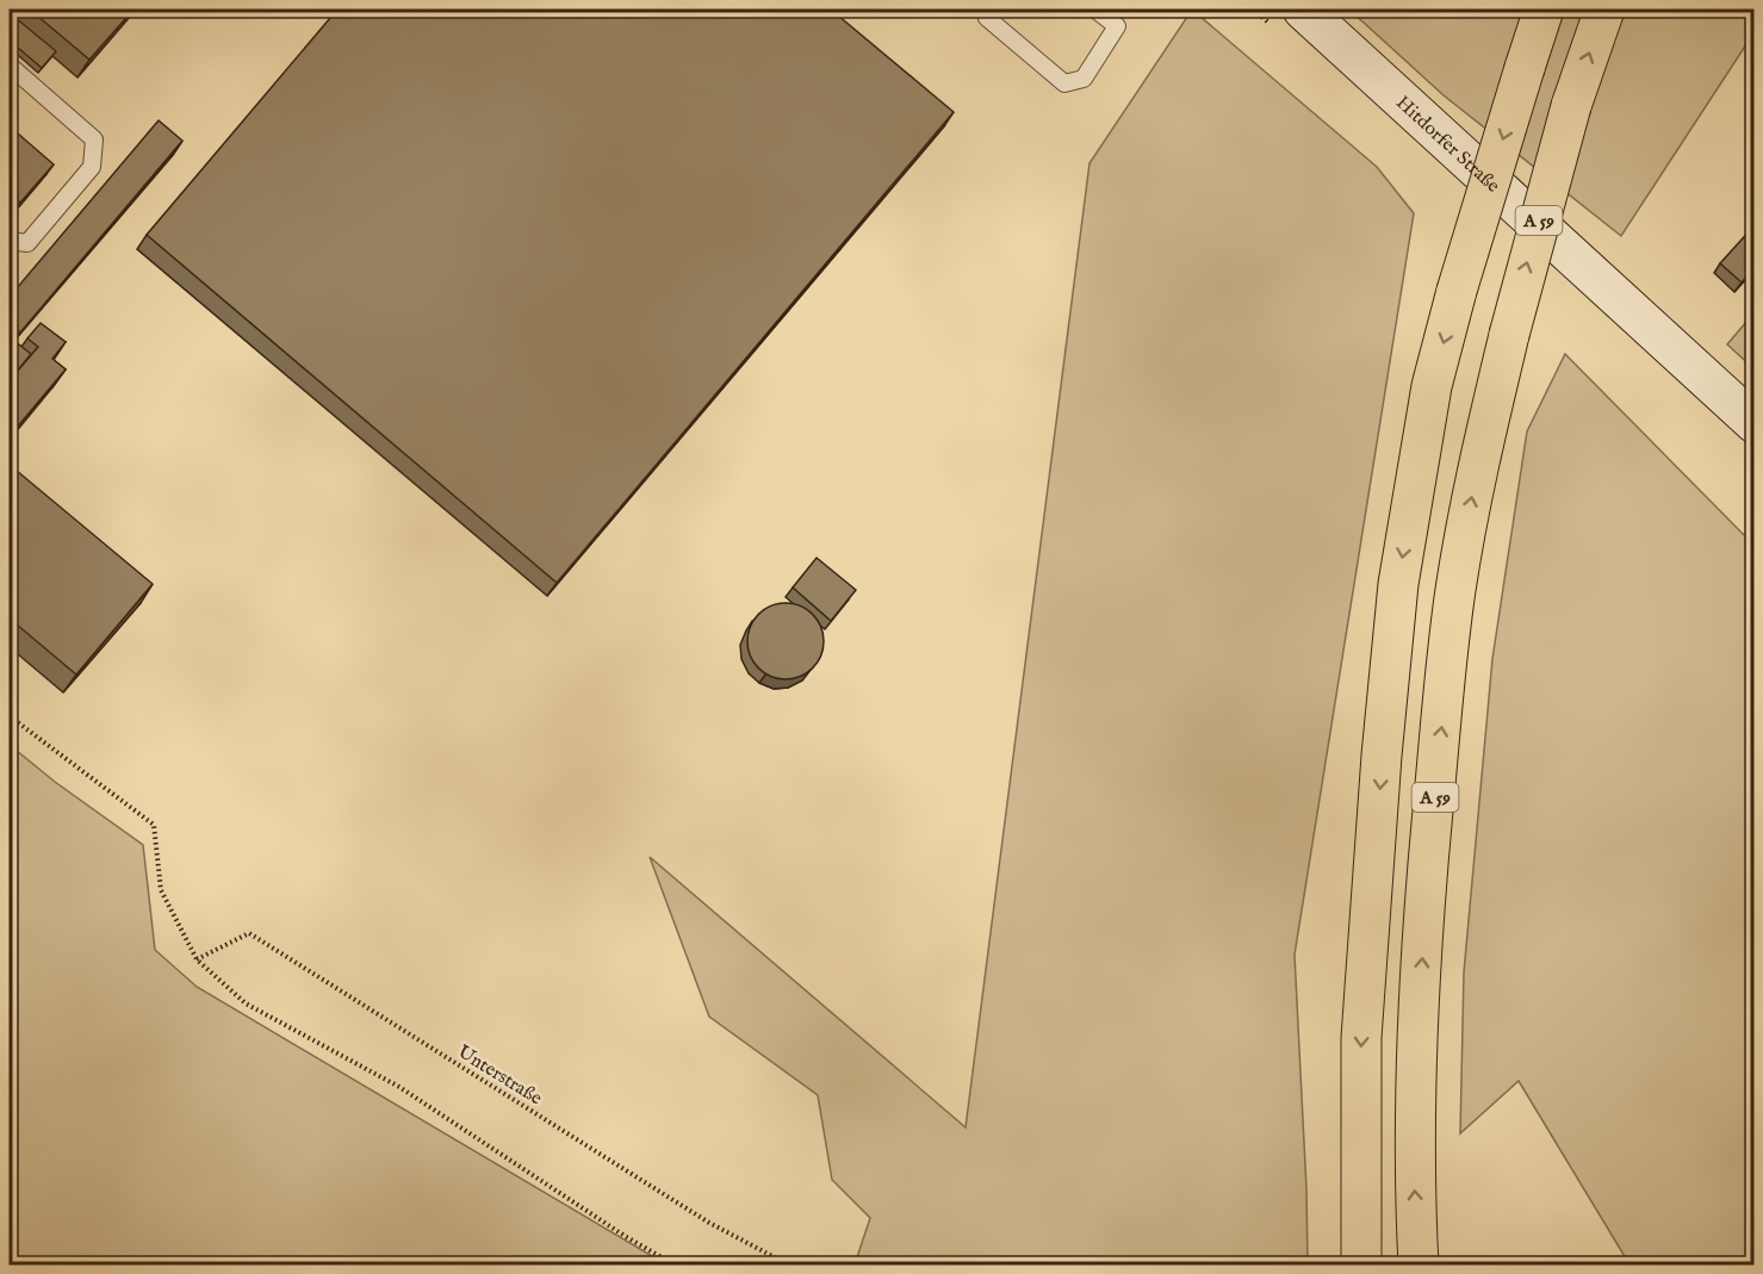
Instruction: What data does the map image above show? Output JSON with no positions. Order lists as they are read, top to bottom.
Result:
{
  "streets": {
    "highway": ["A 59"],
    "street": ["Hitdorfer Straße"],
    "path": ["Unterstraße"]
  }
}
